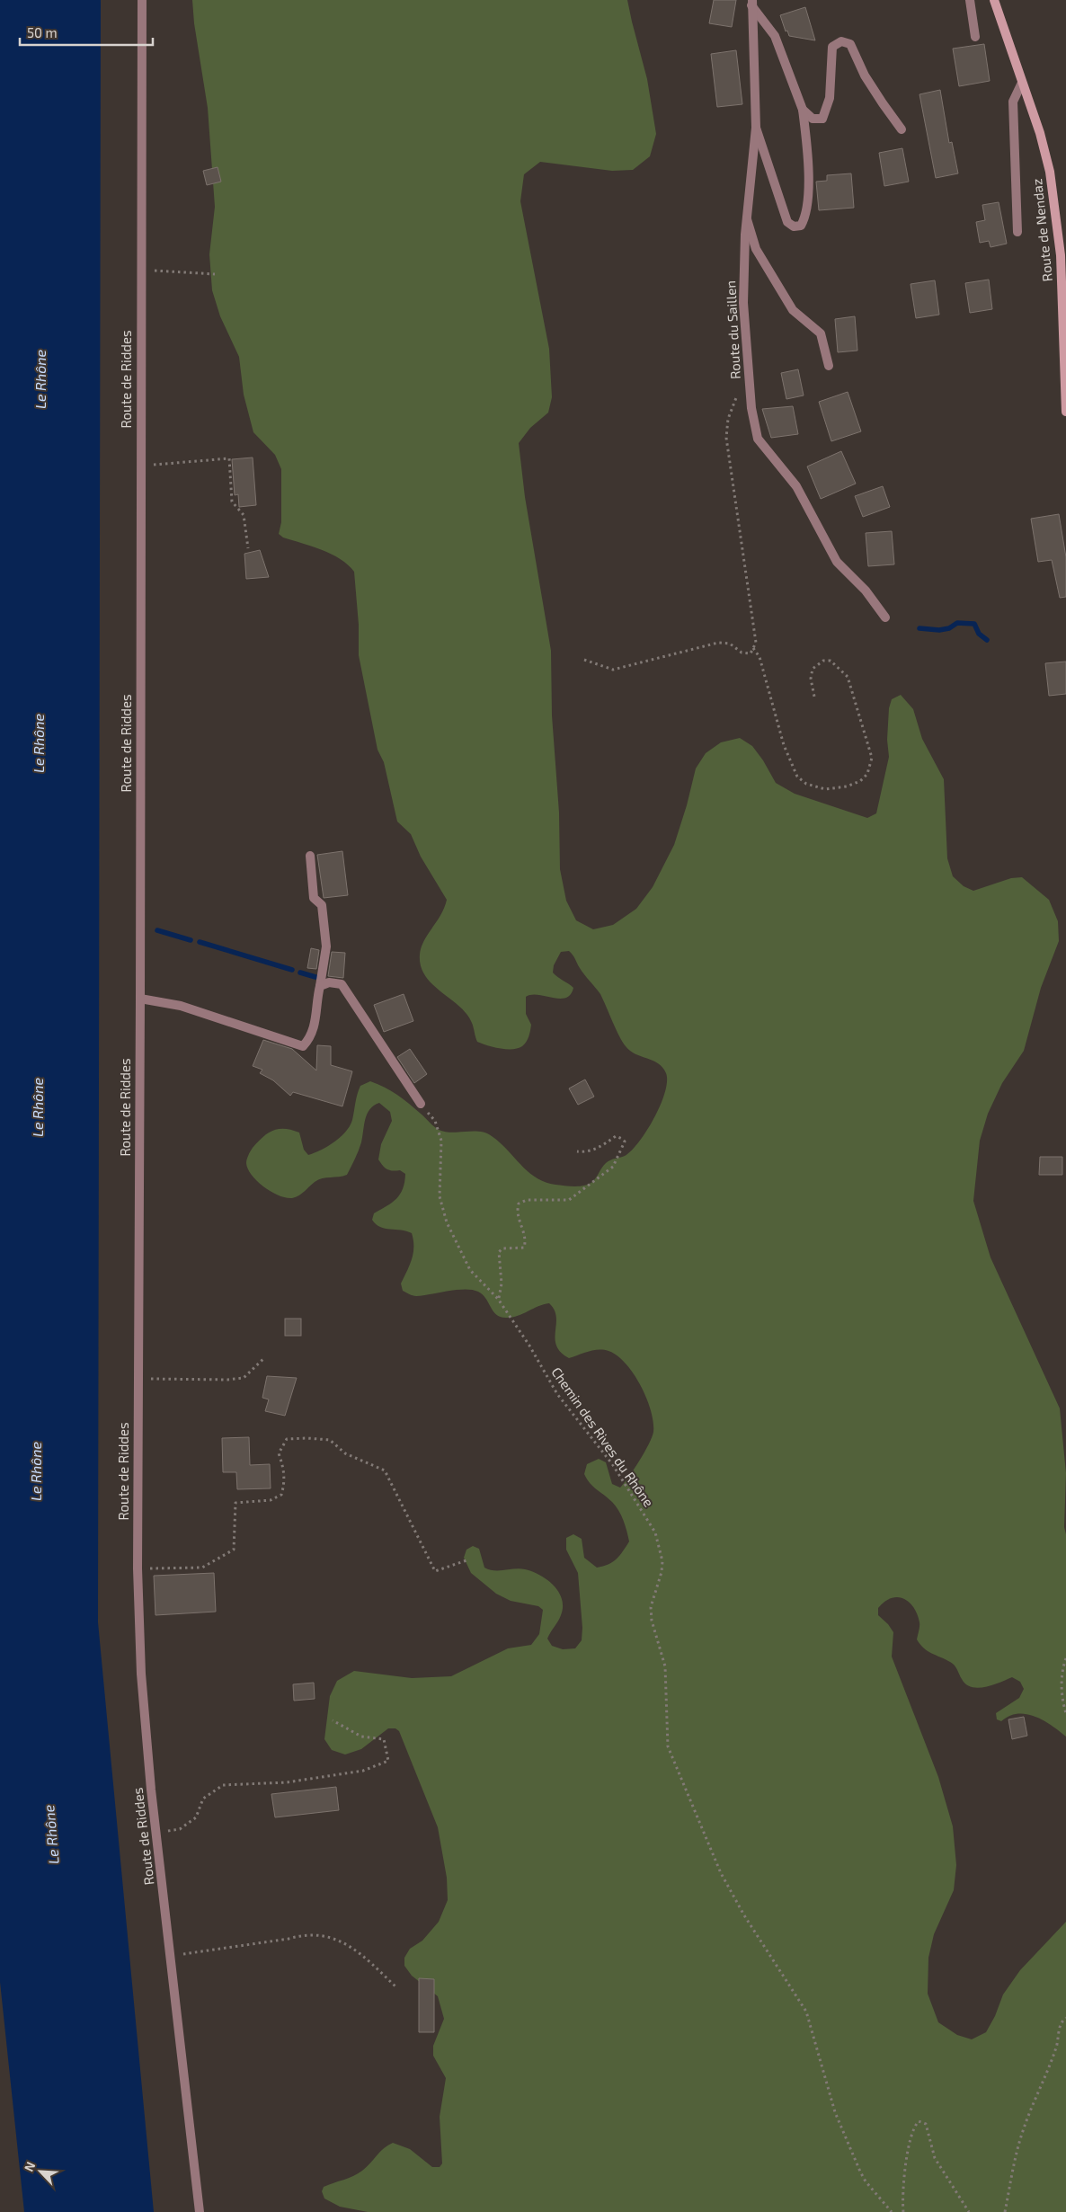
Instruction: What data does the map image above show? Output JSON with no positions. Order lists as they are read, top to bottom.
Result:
{
  "streets": {
    "main road": ["Route de Nendaz"],
    "street": ["Route du Saillen", "Route de Riddes"],
    "path": ["Chemin des Rives du Rhône"]
  },
  "water": ["Le Rhône"],
  "scale_bar": "50 m",
  "north": "top left"
}
